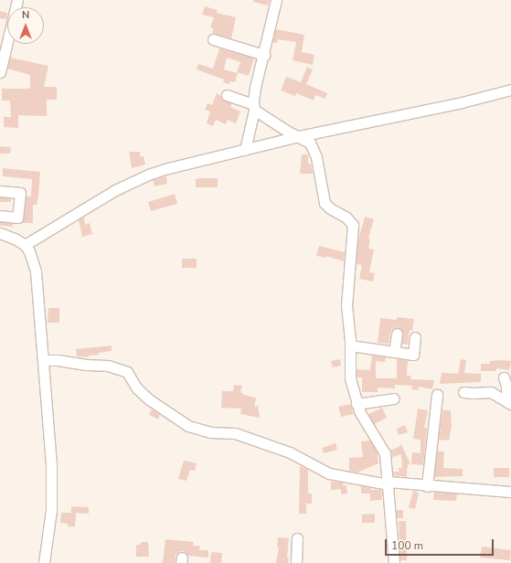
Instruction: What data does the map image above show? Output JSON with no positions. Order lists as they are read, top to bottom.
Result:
{
  "scale_bar": "100 m",
  "north": "top"
}
